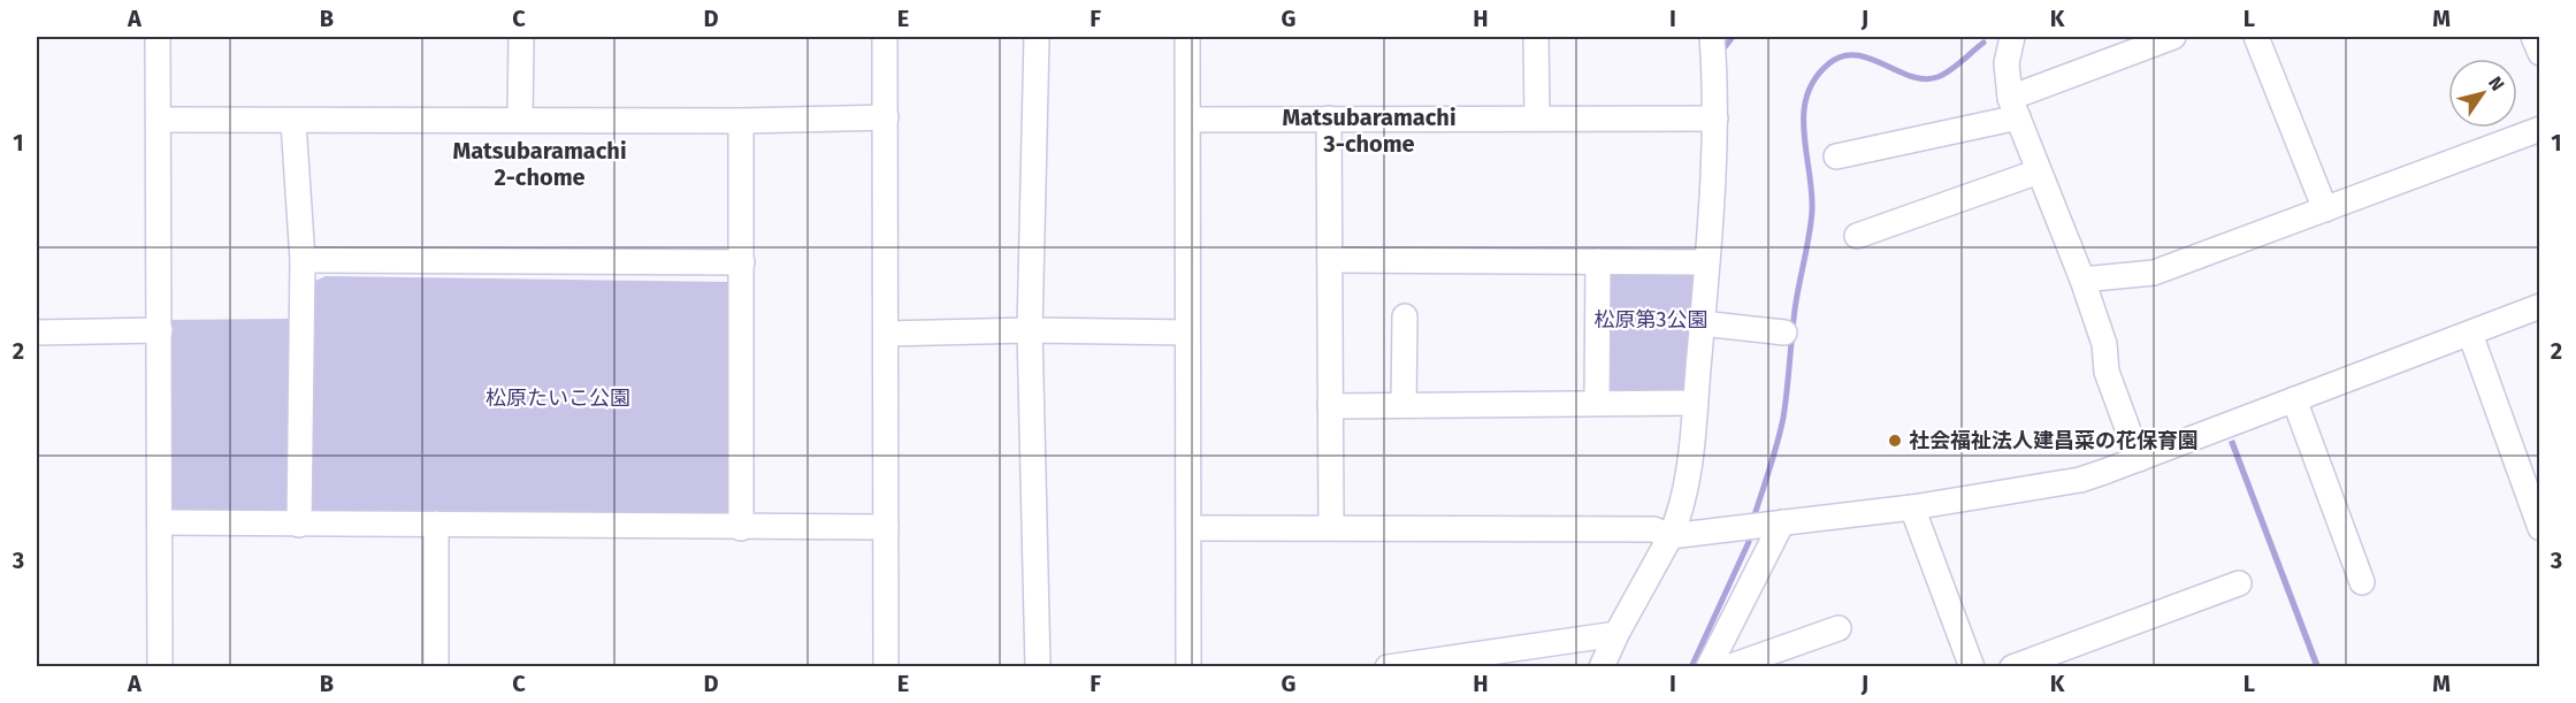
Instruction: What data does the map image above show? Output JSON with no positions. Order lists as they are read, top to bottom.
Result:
{
  "districts": ["Matsubaramachi 3-chome", "Matsubaramachi 2-chome"],
  "parks": ["松原第3公園", "松原たいこ公園"],
  "places": ["社会福祉法人建昌菜の花保育園"],
  "north": "top right",
  "grid": {
    "columns": [
      "A",
      "B",
      "C",
      "D",
      "E",
      "F",
      "G",
      "H",
      "I",
      "J",
      "K",
      "L",
      "M"
    ],
    "rows": ["1", "2", "3"]
  }
}
